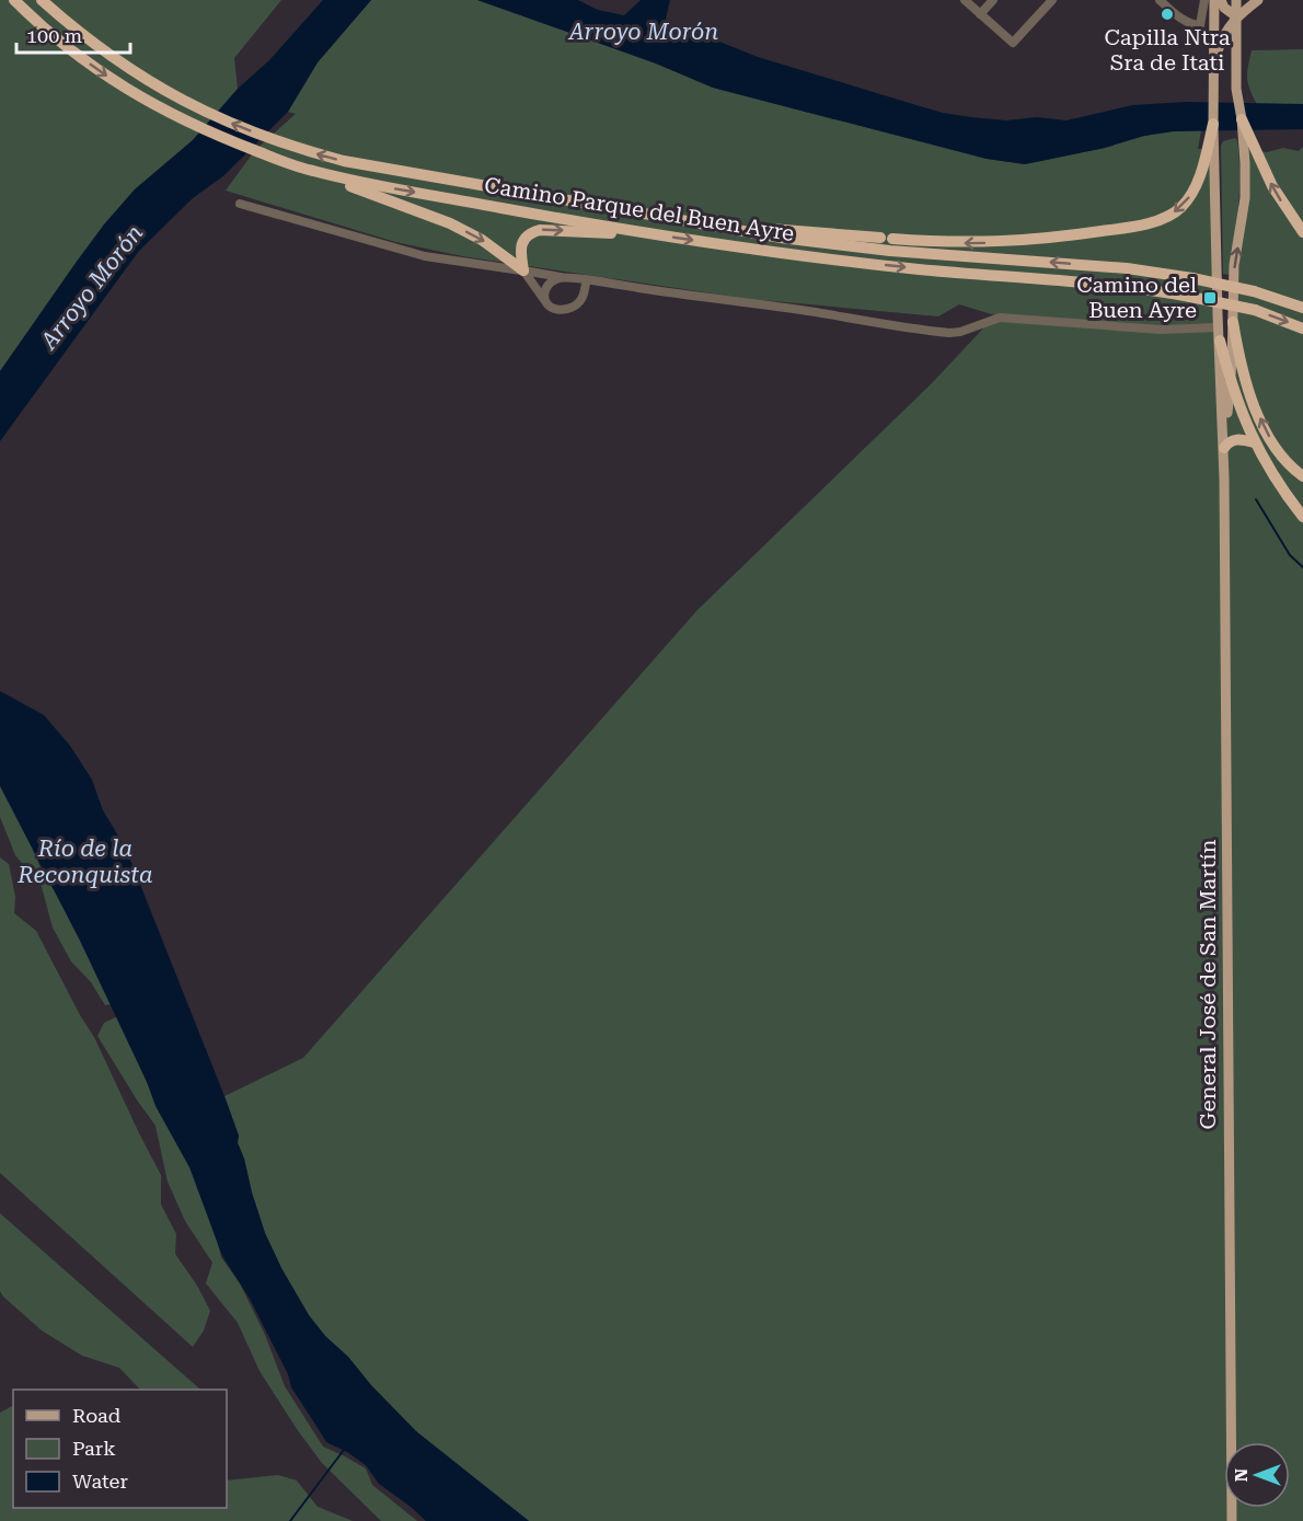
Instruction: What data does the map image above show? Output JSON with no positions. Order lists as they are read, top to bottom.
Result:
{
  "streets": {
    "highway": ["Camino Parque del Buen Ayre"],
    "main road": ["General José de San Martín"]
  },
  "water": ["Arroyo Morón", "Río de la Reconquista"],
  "places": {
    "other": ["Capilla Ntra Sra de Itati"],
    "transit": ["Camino del Buen Ayre"]
  },
  "legend": ["Road", "Park", "Water"],
  "scale_bar": "100 m",
  "north": "left"
}
